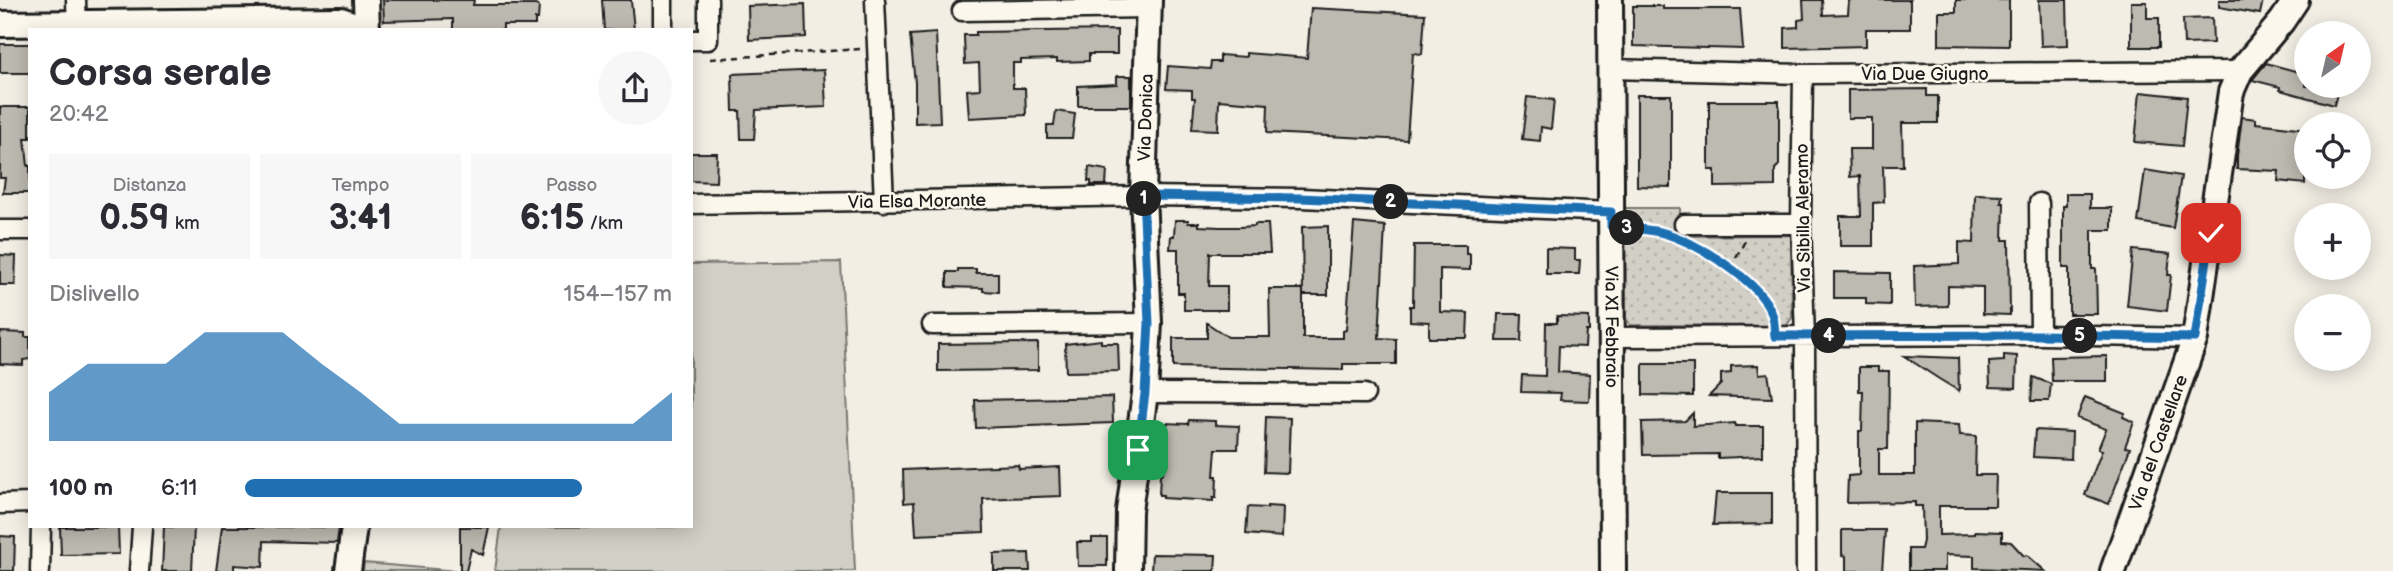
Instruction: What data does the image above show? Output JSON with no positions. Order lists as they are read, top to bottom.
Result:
{
  "streets": {
    "street": [
      "Via Due Giugno",
      "Via Donica",
      "Via Elsa Morante",
      "Via Sibilla Aleramo",
      "Via XI Febbraio",
      "Via del Castellare"
    ]
  },
  "crossings": [
    ["Via Due Giugno", "Via Sibilla Aleramo"],
    ["Via Due Giugno", "Via XI Febbraio"],
    ["Via Due Giugno", "Via del Castellare"],
    ["Via Donica", "Via Elsa Morante"],
    ["Via Elsa Morante", "Via XI Febbraio"]
  ],
  "north": "top right",
  "page": {
    "map_buttons": ["+", "−"],
    "heading": ["Corsa serale", "20:42"],
    "stats": [
      ["Distanza", "0.59 km"],
      ["Tempo", "3:41"],
      ["Passo", "6:15 /km"]
    ],
    "pins": [
      "1",
      "2",
      "3",
      "4",
      "5"
    ],
    "chart": ["Dislivello", "154–157 m"],
    "list": [
      {
        "name": "100 m",
        "note": "6:11"
      }
    ]
  }
}
